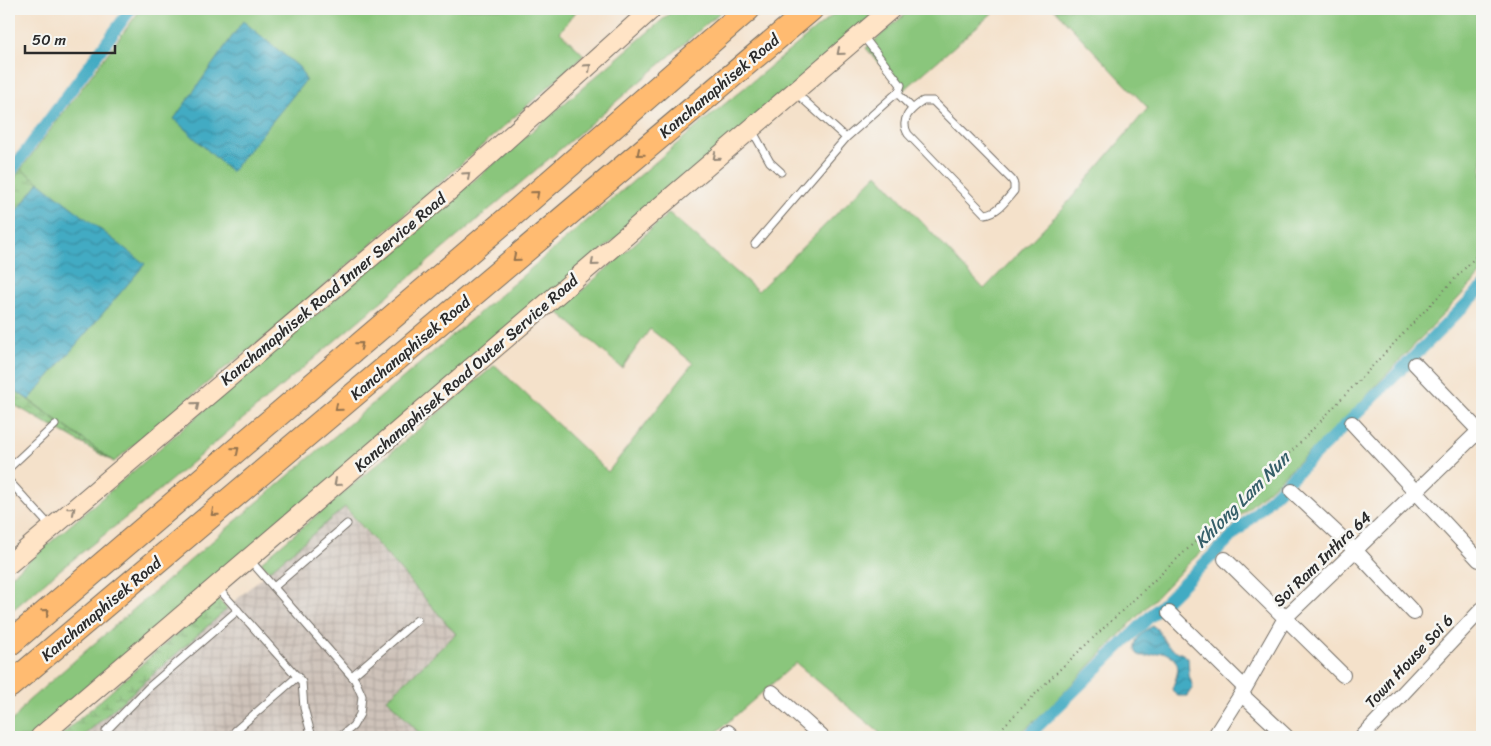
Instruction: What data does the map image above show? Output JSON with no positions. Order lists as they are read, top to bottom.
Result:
{
  "streets": {
    "highway": ["Kanchanaphisek Road"],
    "main road": ["Kanchanaphisek Road Inner Service Road", "Kanchanaphisek Road Outer Service Road"],
    "street": ["Soi Ram Inthra 64", "Town House Soi 6"]
  },
  "one_way": ["Kanchanaphisek Road Inner Service Road", "Kanchanaphisek Road Outer Service Road"],
  "water": ["Khlong Lam Nun"],
  "scale_bar": "50 m"
}
